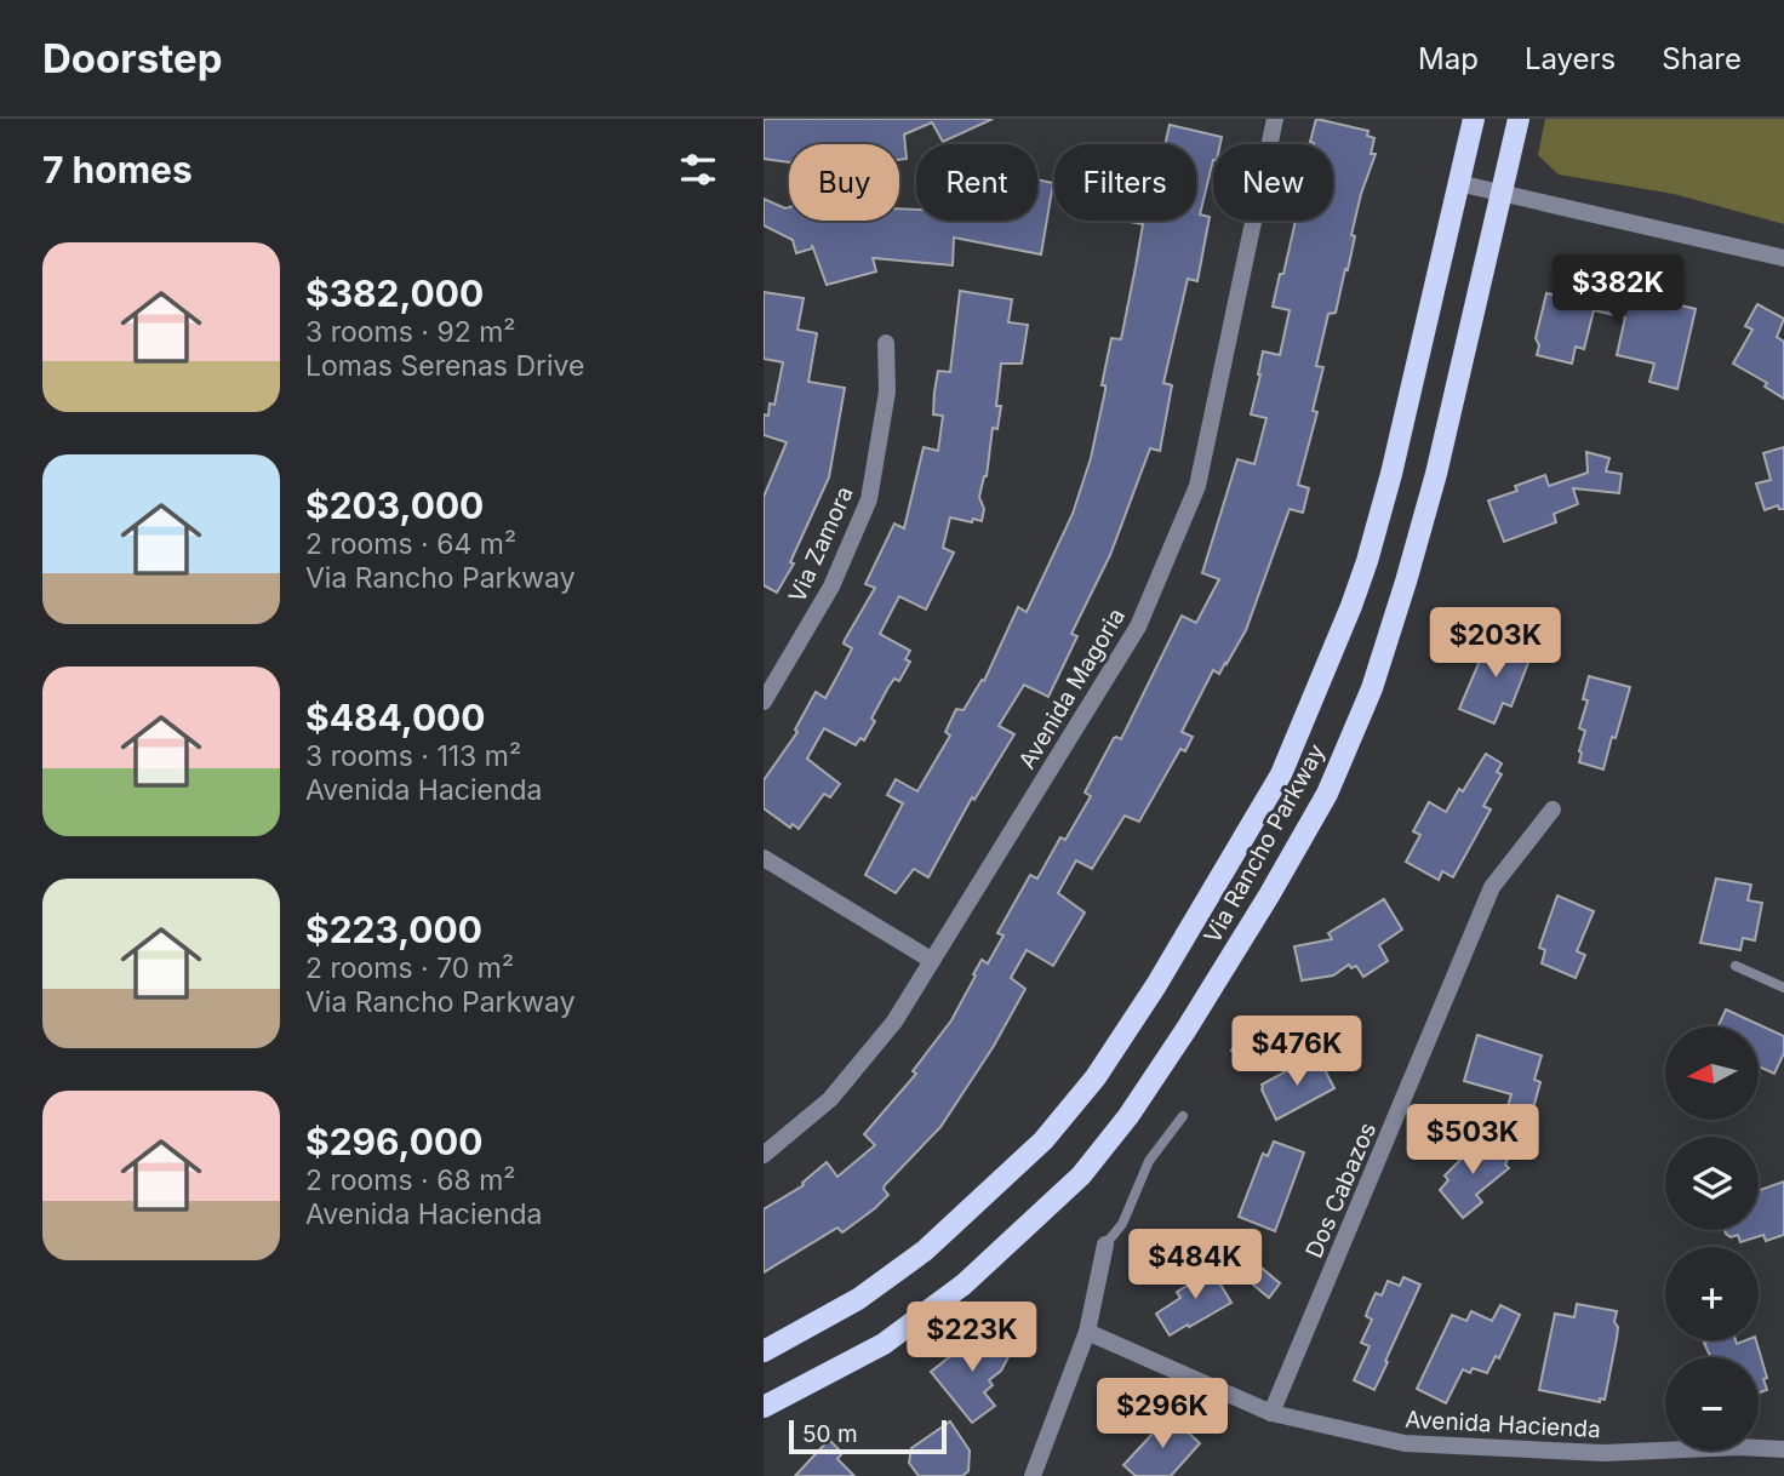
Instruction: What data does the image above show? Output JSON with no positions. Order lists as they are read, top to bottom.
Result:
{
  "streets": {
    "main road": ["Via Rancho Parkway"],
    "street": [
      "Via Zamora",
      "Avenida Magoria",
      "Dos Cabazos",
      "Avenida Hacienda"
    ]
  },
  "crossings": [
    ["Dos Cabazos", "Avenida Hacienda"]
  ],
  "scale_bar": "50 m",
  "north": "left",
  "page": {
    "header": "Doorstep",
    "nav": ["Map", "Layers", "Share"],
    "heading": "7 homes",
    "chip": [
      "Buy",
      "Rent",
      "Filters",
      "New"
    ],
    "list": [
      {
        "name": "$382,000",
        "note": "3 rooms · 92 m² · Lomas Serenas Drive"
      },
      {
        "name": "$203,000",
        "note": "2 rooms · 64 m² · Via Rancho Parkway"
      },
      {
        "name": "$484,000",
        "note": "3 rooms · 113 m² · Avenida Hacienda"
      },
      {
        "name": "$223,000",
        "note": "2 rooms · 70 m² · Via Rancho Parkway"
      },
      {
        "name": "$296,000",
        "note": "2 rooms · 68 m² · Avenida Hacienda"
      }
    ],
    "price": [
      "$382K",
      "$203K",
      "$476K",
      "$503K",
      "$484K",
      "$223K",
      "$296K"
    ],
    "map_buttons": ["+", "−"],
    "scale": "50 m"
  }
}
